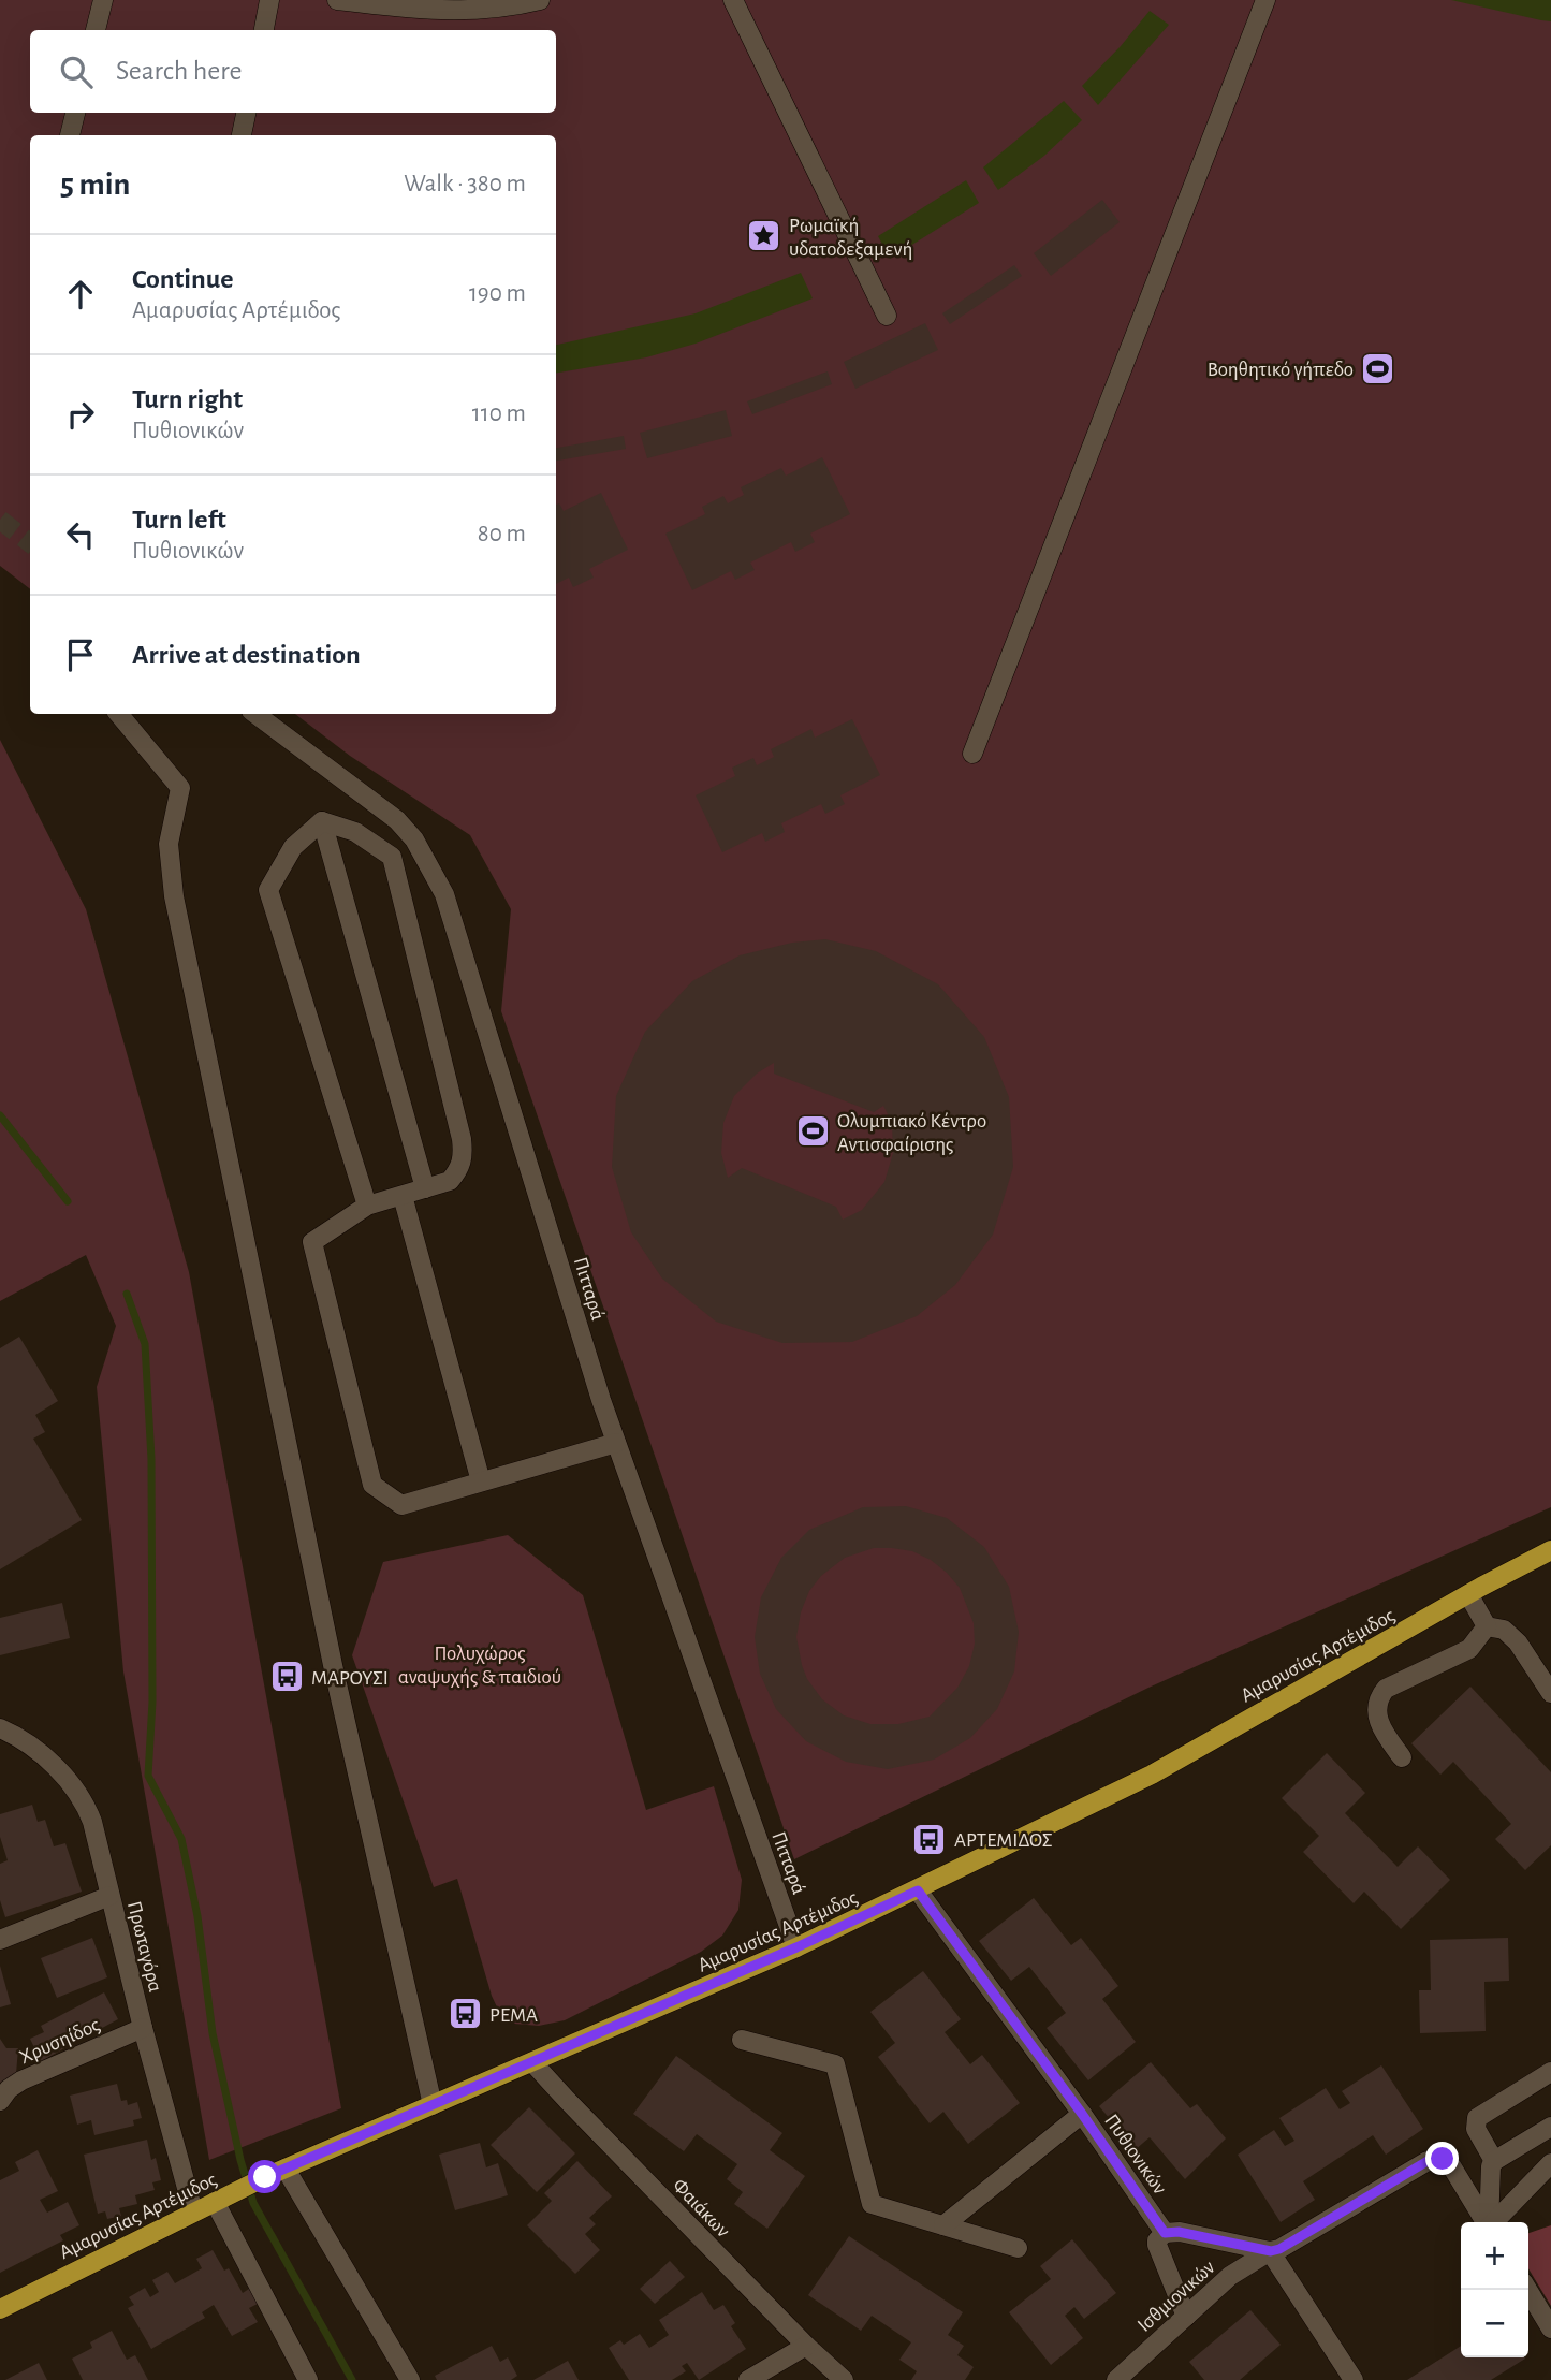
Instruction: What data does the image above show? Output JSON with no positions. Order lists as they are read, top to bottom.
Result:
{
  "streets": {
    "main road": ["Αμαρυσίας Αρτέμιδος"],
    "street": [
      "Πιτταρά",
      "Πρωταγόρα",
      "Χρυσηίδος",
      "Πυθιονικών",
      "Φαιάκων",
      "Ισθμιονικών"
    ]
  },
  "crossings": [
    ["Πιτταρά", "Αμαρυσίας Αρτέμιδος"],
    ["Αμαρυσίας Αρτέμιδος", "Πρωταγόρα"],
    ["Αμαρυσίας Αρτέμιδος", "Πυθιονικών"],
    ["Αμαρυσίας Αρτέμιδος", "Φαιάκων"],
    ["Πρωταγόρα", "Χρυσηίδος"]
  ],
  "parks": ["Πολυχώρος αναψυχής & παιδιού"],
  "places": {
    "place": ["Ρωμαϊκή υδατοδεξαμενή"],
    "sports": ["Βοηθητικό γήπεδο", "Ολυμπιακό Κέντρο Αντισφαίρισης"],
    "bus stop": ["ΜΑΡΟΥΣΙ", "ΑΡΤΕΜΙΔΟΣ", "ΡΕΜΑ"]
  },
  "page": {
    "search": "Search here",
    "heading": ["5 min", "Walk · 380 m"],
    "list": [
      ["Continue", "Αμαρυσίας Αρτέμιδος", "190 m"],
      ["Turn right", "Πυθιονικών", "110 m"],
      ["Turn left", "Πυθιονικών", "80 m"],
      "Arrive at destination"
    ],
    "map_buttons": ["+", "−"]
  }
}
